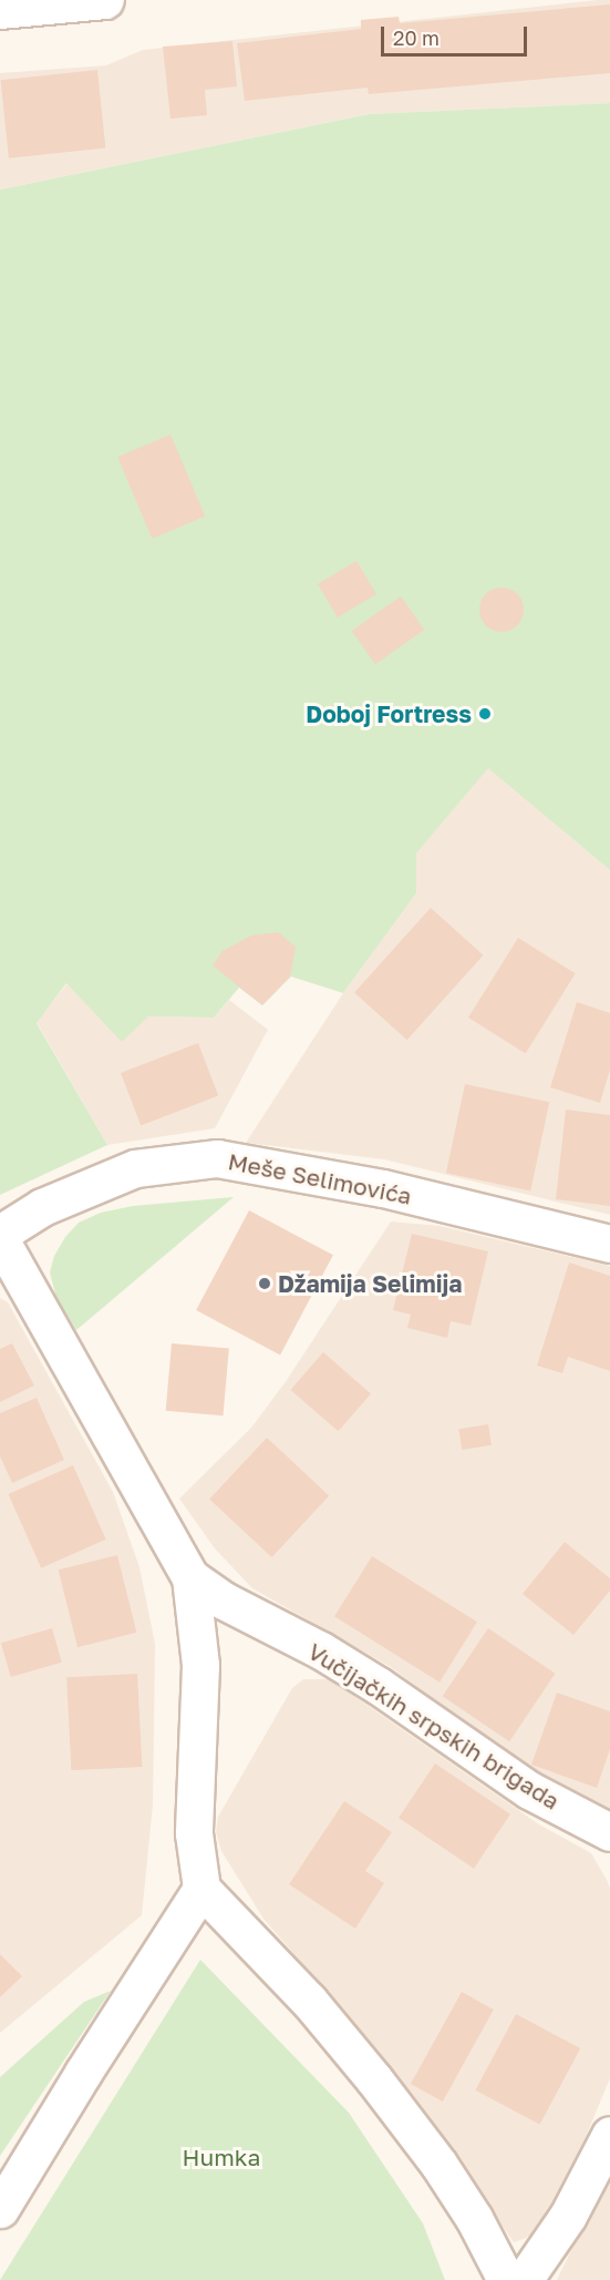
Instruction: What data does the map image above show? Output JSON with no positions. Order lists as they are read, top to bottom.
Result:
{
  "streets": {
    "street": ["Meše Selimovića", "Vučijačkih srpskih brigada"]
  },
  "parks": ["Humka"],
  "places": ["Doboj Fortress", "Džamija Selimija"],
  "scale_bar": "20 m"
}
